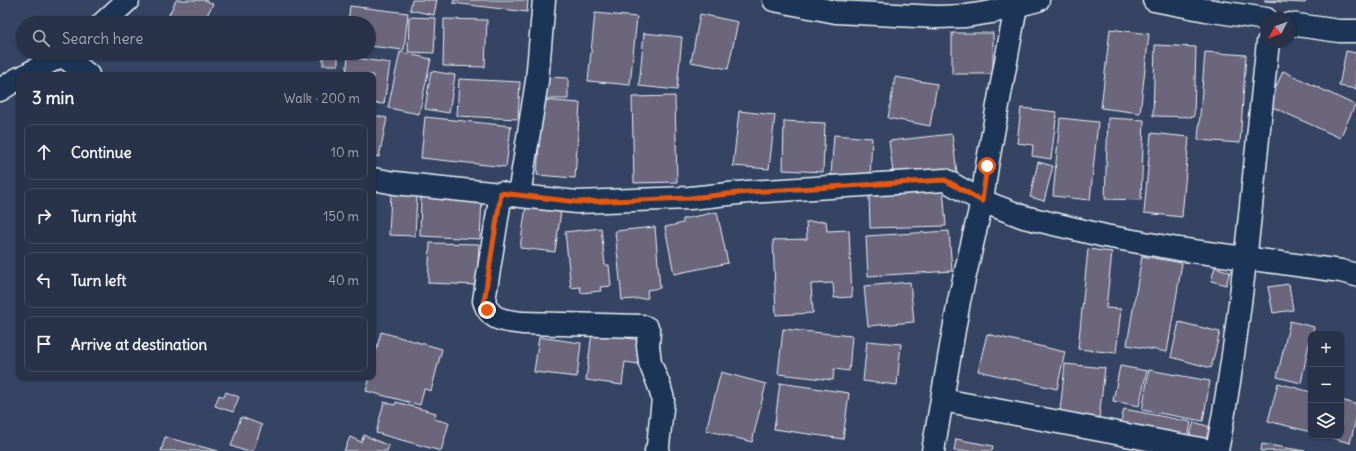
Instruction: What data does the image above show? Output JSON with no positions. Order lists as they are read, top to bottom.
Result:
{
  "north": "bottom left",
  "page": {
    "search": "Search here",
    "heading": ["3 min", "Walk · 200 m"],
    "list": [
      ["Continue", "10 m"],
      ["Turn right", "150 m"],
      ["Turn left", "40 m"],
      "Arrive at destination"
    ],
    "map_buttons": ["+", "−"]
  }
}
